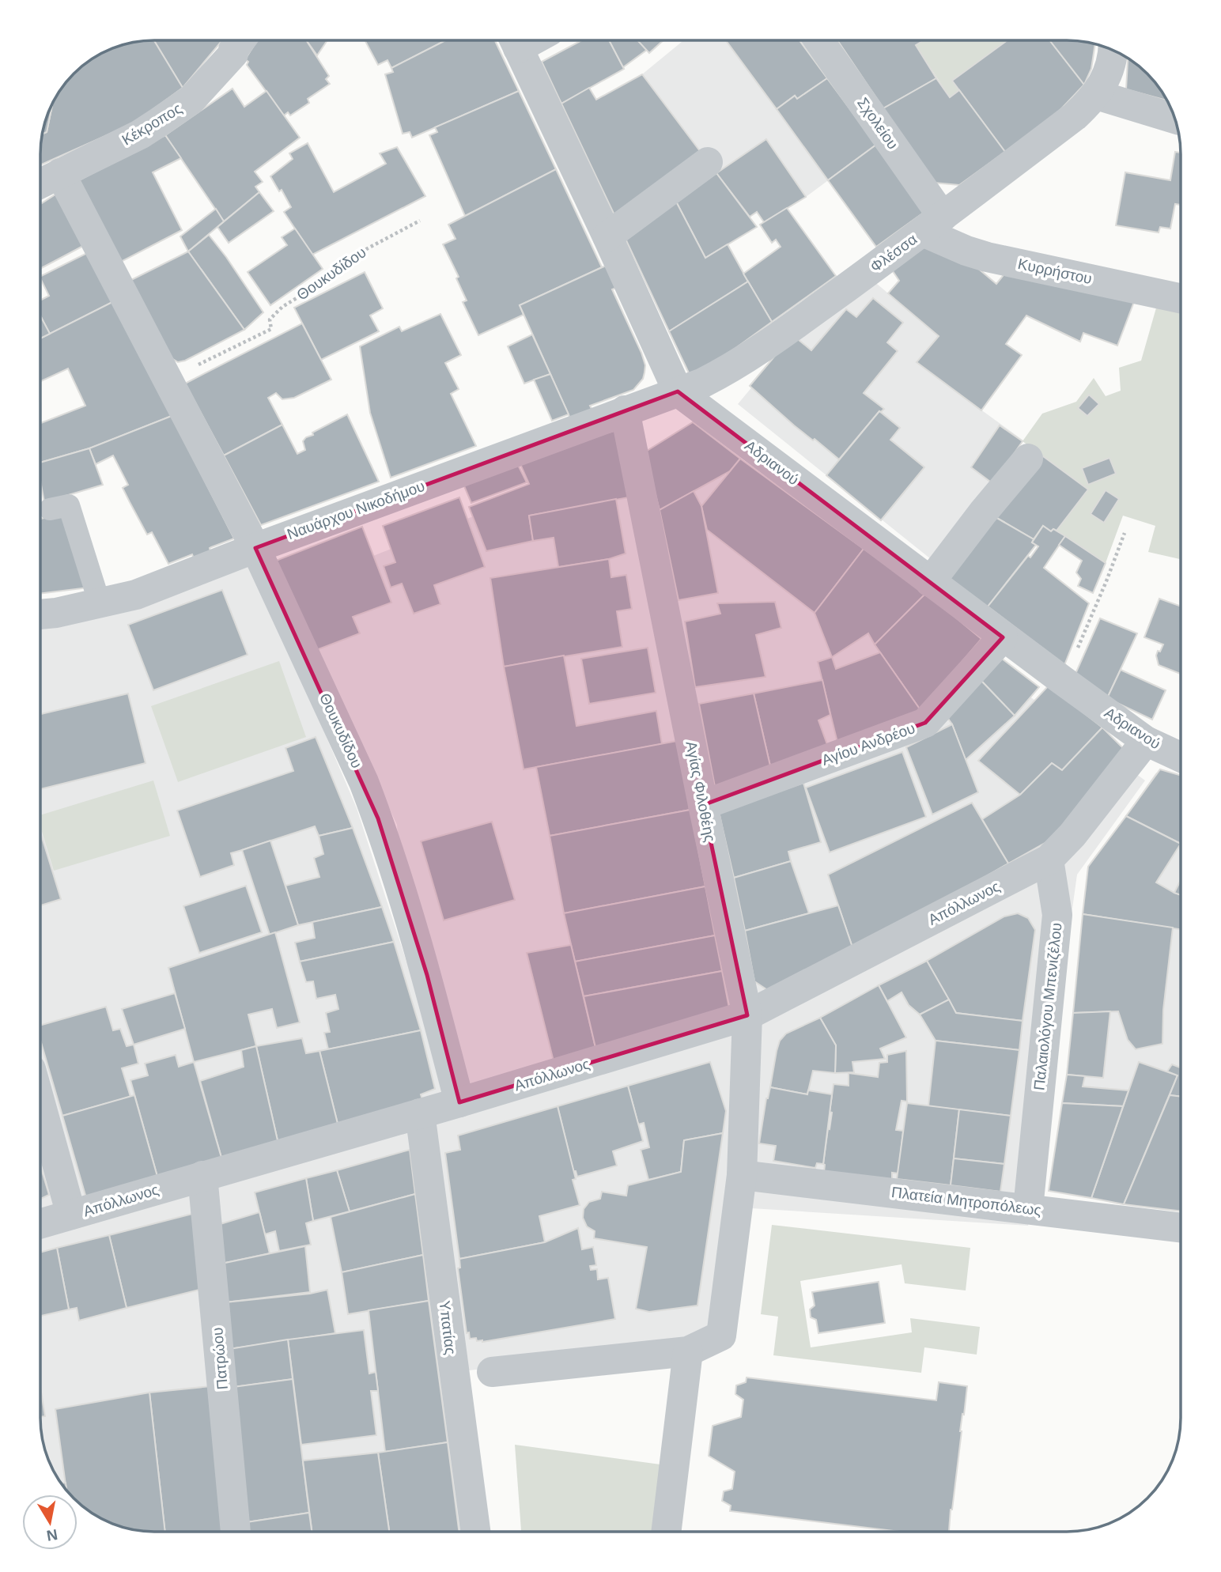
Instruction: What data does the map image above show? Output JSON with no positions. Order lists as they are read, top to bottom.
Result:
{
  "streets": {
    "street": [
      "Σχολείου",
      "Κέκροπος",
      "Φλέσσα",
      "Κυρρήστου",
      "Θουκυδίδου",
      "Αδριανού",
      "Ναυάρχου Νικοδήμου",
      "Αγίου Ανδρέου",
      "Αγίας Φιλοθέης",
      "Απόλλωνος",
      "Παλαιολόγου Μπενιζέλου",
      "Πλατεία Μητροπόλεως",
      "Υπατίας",
      "Πατρώου"
    ]
  },
  "crossings": [
    ["Σχολείου", "Φλέσσα"],
    ["Σχολείου", "Κυρρήστου"],
    ["Κέκροπος", "Θουκυδίδου"],
    ["Φλέσσα", "Κυρρήστου"],
    ["Φλέσσα", "Αδριανού"],
    ["Φλέσσα", "Ναυάρχου Νικοδήμου"],
    ["Θουκυδίδου", "Ναυάρχου Νικοδήμου"],
    ["Θουκυδίδου", "Απόλλωνος"],
    ["Αδριανού", "Ναυάρχου Νικοδήμου"],
    ["Αδριανού", "Αγίου Ανδρέου"],
    ["Ναυάρχου Νικοδήμου", "Αγίας Φιλοθέης"],
    ["Αγίου Ανδρέου", "Αγίας Φιλοθέης"],
    ["Αγίας Φιλοθέης", "Απόλλωνος"],
    ["Αγίας Φιλοθέης", "Πλατεία Μητροπόλεως"],
    ["Απόλλωνος", "Παλαιολόγου Μπενιζέλου"],
    ["Απόλλωνος", "Υπατίας"],
    ["Απόλλωνος", "Πατρώου"],
    ["Παλαιολόγου Μπενιζέλου", "Πλατεία Μητροπόλεως"]
  ],
  "north": "bottom"
}
